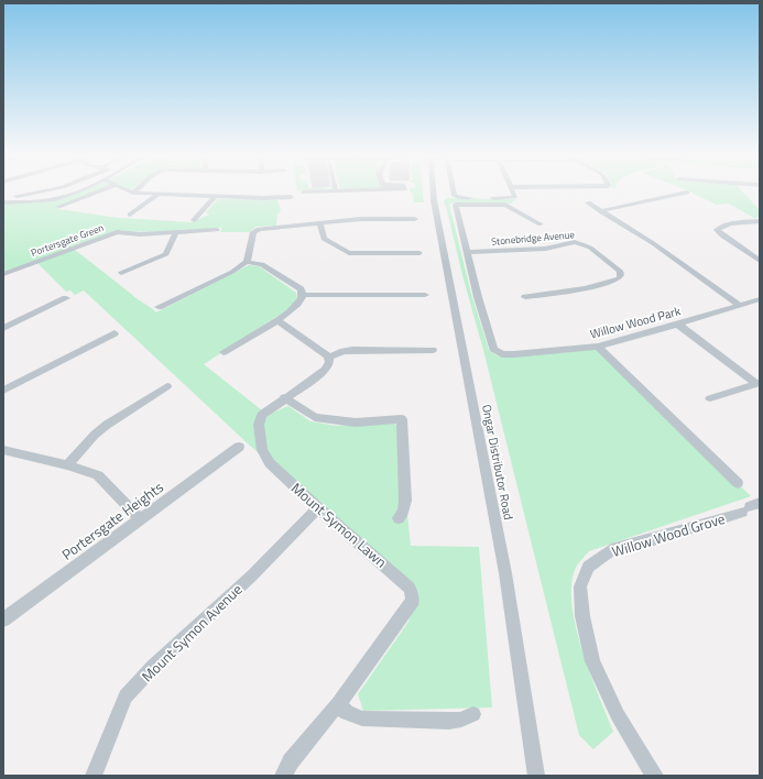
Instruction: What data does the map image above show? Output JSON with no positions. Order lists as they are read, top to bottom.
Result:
{
  "streets": {
    "street": [
      "Stonebridge Avenue",
      "Portersgate Green",
      "Willow Wood Park",
      "Ongar Distributor Road",
      "Portersgate Heights",
      "Mount Symon Lawn",
      "Willow Wood Grove",
      "Mount Symon Avenue"
    ]
  },
  "crossings": [
    ["Stonebridge Avenue", "Willow Wood Park"],
    ["Mount Symon Lawn", "Mount Symon Avenue"]
  ]
}
